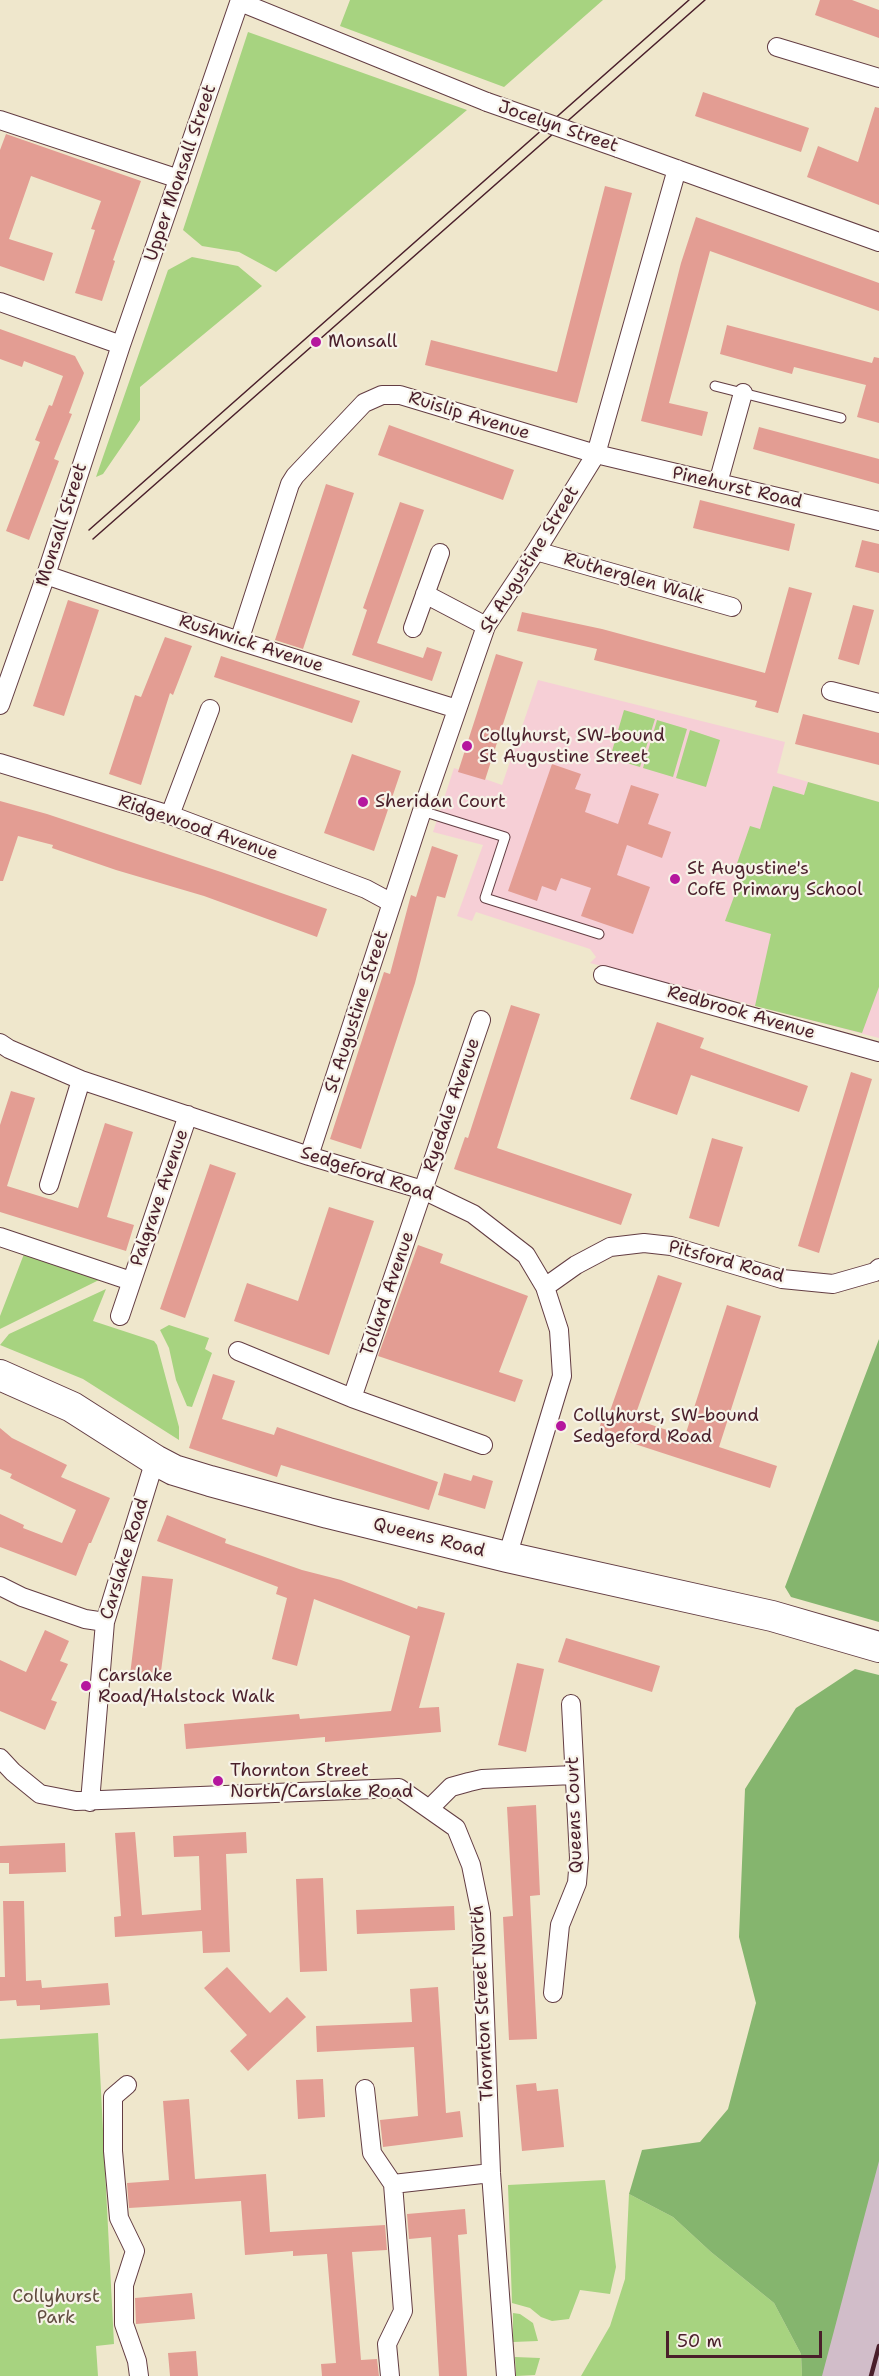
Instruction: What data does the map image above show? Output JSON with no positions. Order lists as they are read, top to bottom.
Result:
{
  "streets": {
    "highway": ["Queens Road"],
    "street": [
      "Jocelyn Street",
      "Upper Monsall Street",
      "Ruislip Avenue",
      "Pinehurst Road",
      "Monsall Street",
      "St Augustine Street",
      "Rutherglen Walk",
      "Rushwick Avenue",
      "Ridgewood Avenue",
      "Redbrook Avenue",
      "Ryedale Avenue",
      "Sedgeford Road",
      "Palgrave Avenue",
      "Pitsford Road",
      "Tollard Avenue",
      "Carslake Road",
      "Queens Court",
      "Thornton Street North"
    ]
  },
  "crossings": [
    ["Jocelyn Street", "Upper Monsall Street"],
    ["Jocelyn Street", "St Augustine Street"],
    ["Upper Monsall Street", "Monsall Street"],
    ["Ruislip Avenue", "Pinehurst Road"],
    ["Ruislip Avenue", "St Augustine Street"],
    ["Ruislip Avenue", "Rushwick Avenue"],
    ["Pinehurst Road", "St Augustine Street"],
    ["Monsall Street", "Rushwick Avenue"],
    ["St Augustine Street", "Rutherglen Walk"],
    ["St Augustine Street", "Rushwick Avenue"],
    ["St Augustine Street", "Ridgewood Avenue"],
    ["St Augustine Street", "Sedgeford Road"],
    ["Ryedale Avenue", "Sedgeford Road"],
    ["Ryedale Avenue", "Tollard Avenue"],
    ["Sedgeford Road", "Palgrave Avenue"],
    ["Sedgeford Road", "Pitsford Road"],
    ["Sedgeford Road", "Tollard Avenue"],
    ["Sedgeford Road", "Queens Road"],
    ["Queens Road", "Carslake Road"],
    ["Carslake Road", "Thornton Street North"]
  ],
  "parks": ["Collyhurst Park"],
  "places": [
    "Monsall",
    "Collyhurst, SW-bound St Augustine Street",
    "Sheridan Court",
    "St Augustine's CofE Primary School",
    "Collyhurst, SW-bound Sedgeford Road",
    "Carslake Road/Halstock Walk",
    "Thornton Street North/Carslake Road"
  ],
  "scale_bar": "50 m"
}
